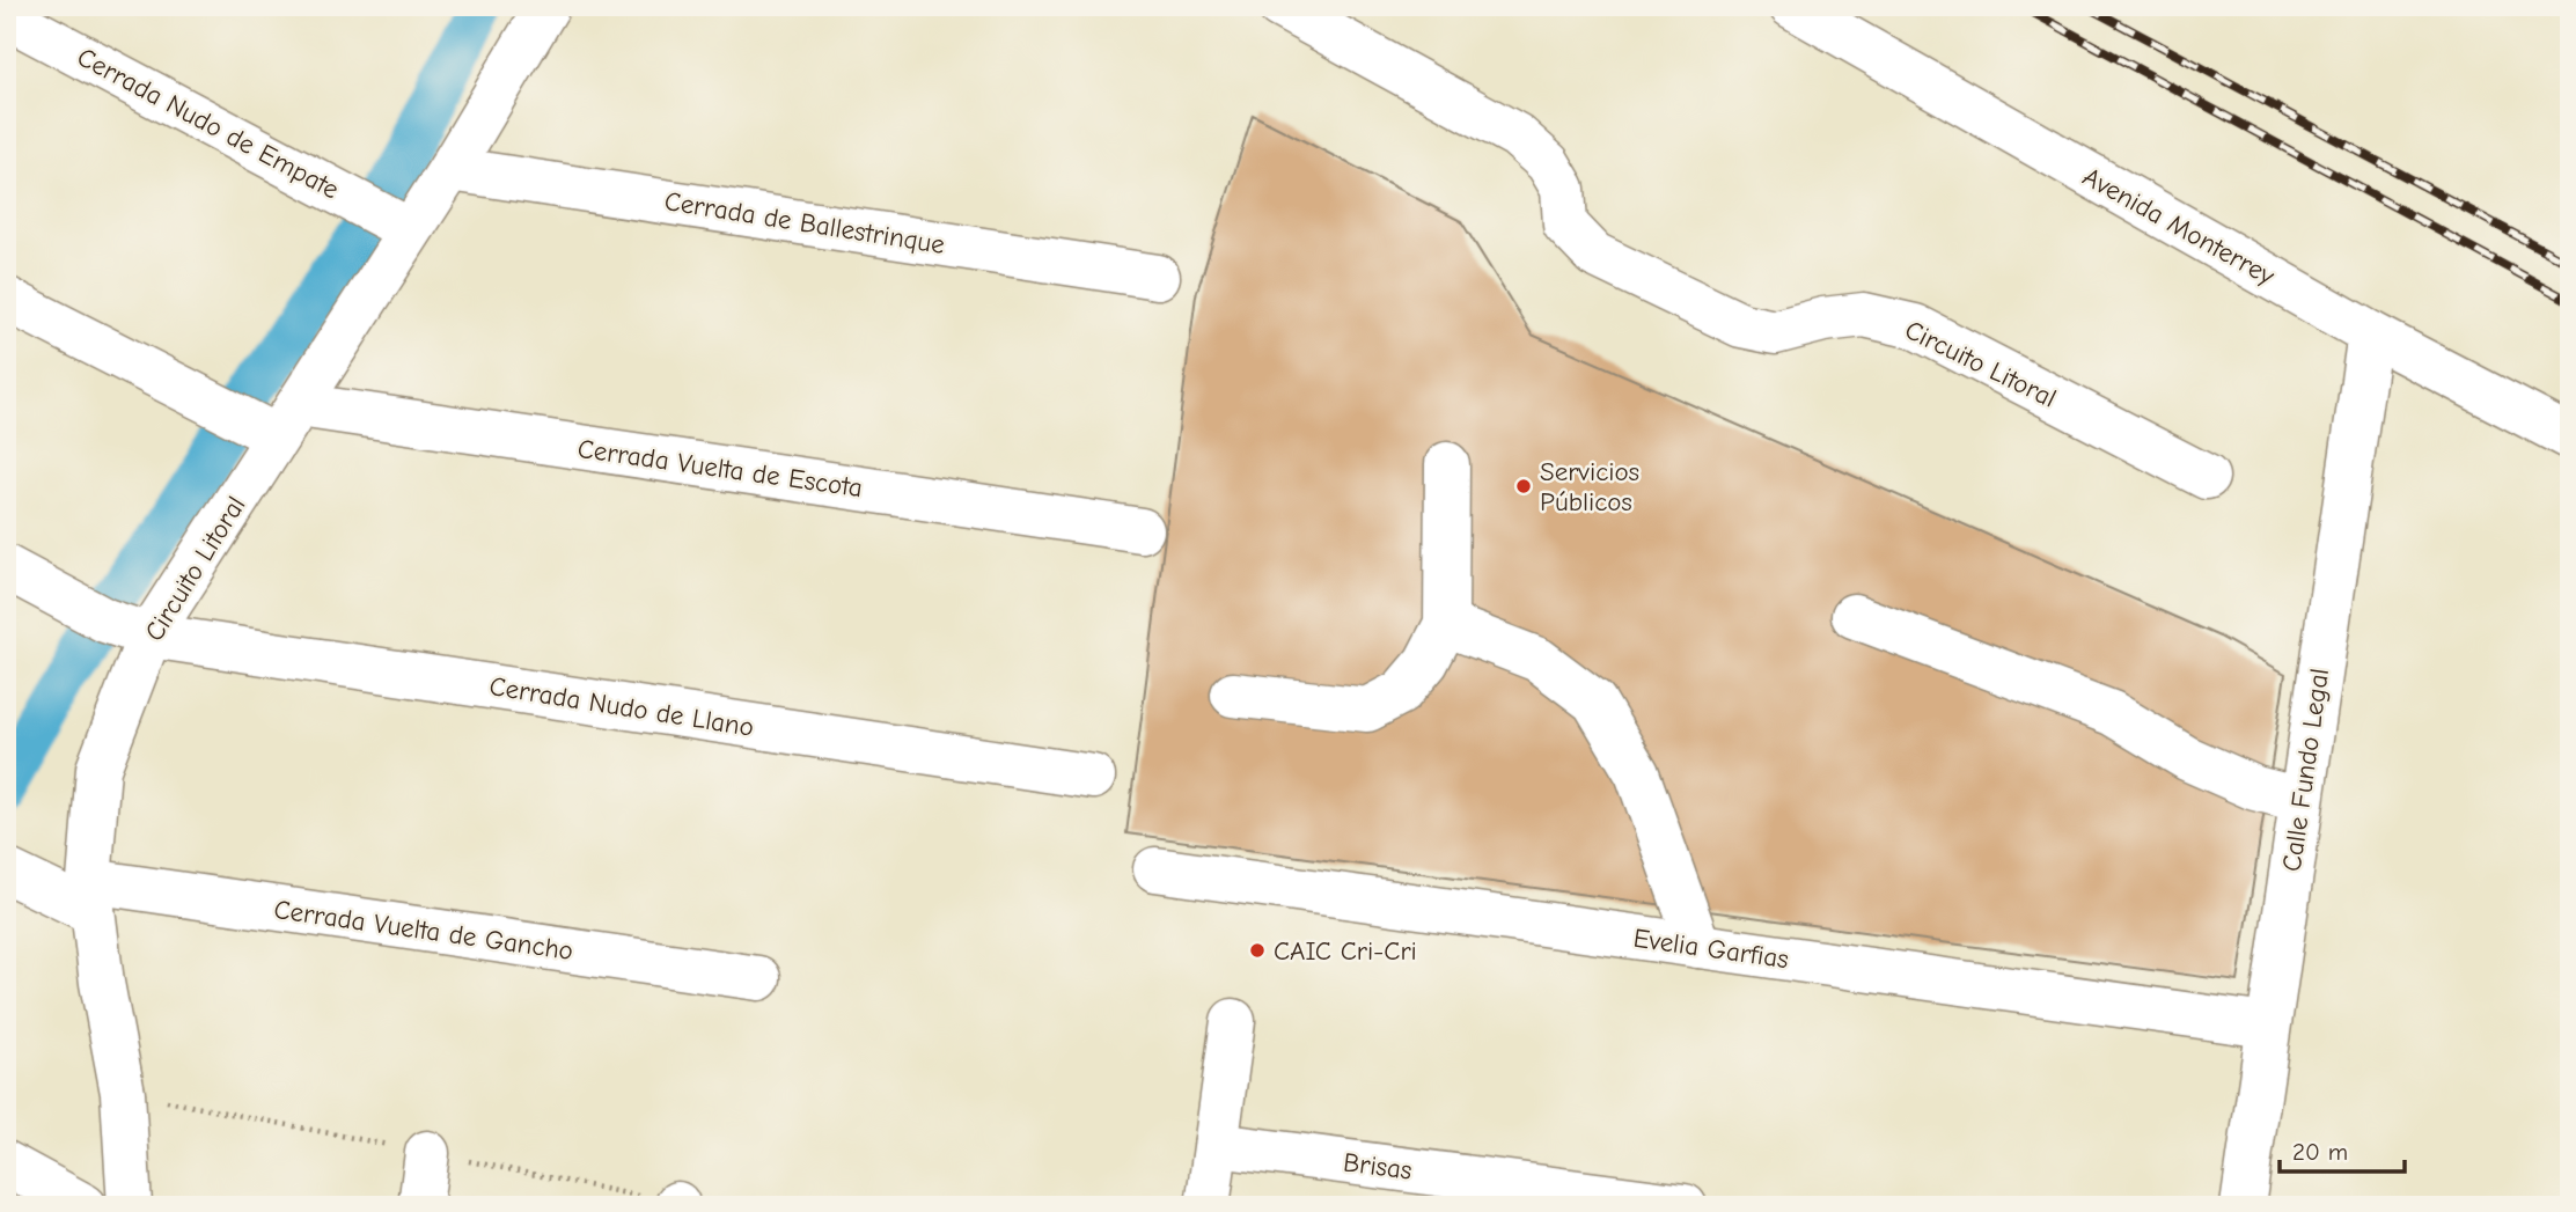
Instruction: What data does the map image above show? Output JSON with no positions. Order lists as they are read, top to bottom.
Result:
{
  "streets": {
    "street": [
      "Cerrada Nudo de Empate",
      "Cerrada de Ballestrinque",
      "Avenida Monterrey",
      "Circuito Litoral",
      "Cerrada Vuelta de Escota",
      "Cerrada Nudo de Llano",
      "Calle Fundo Legal",
      "Cerrada Vuelta de Gancho",
      "Evelia Garfias",
      "Brisas"
    ]
  },
  "crossings": [
    ["Cerrada Nudo de Empate", "Circuito Litoral"],
    ["Cerrada de Ballestrinque", "Circuito Litoral"],
    ["Avenida Monterrey", "Calle Fundo Legal"],
    ["Circuito Litoral", "Cerrada Vuelta de Escota"],
    ["Circuito Litoral", "Cerrada Nudo de Llano"],
    ["Circuito Litoral", "Cerrada Vuelta de Gancho"],
    ["Calle Fundo Legal", "Evelia Garfias"]
  ],
  "places": ["Servicios Públicos", "CAIC Cri-Cri"],
  "scale_bar": "20 m"
}
